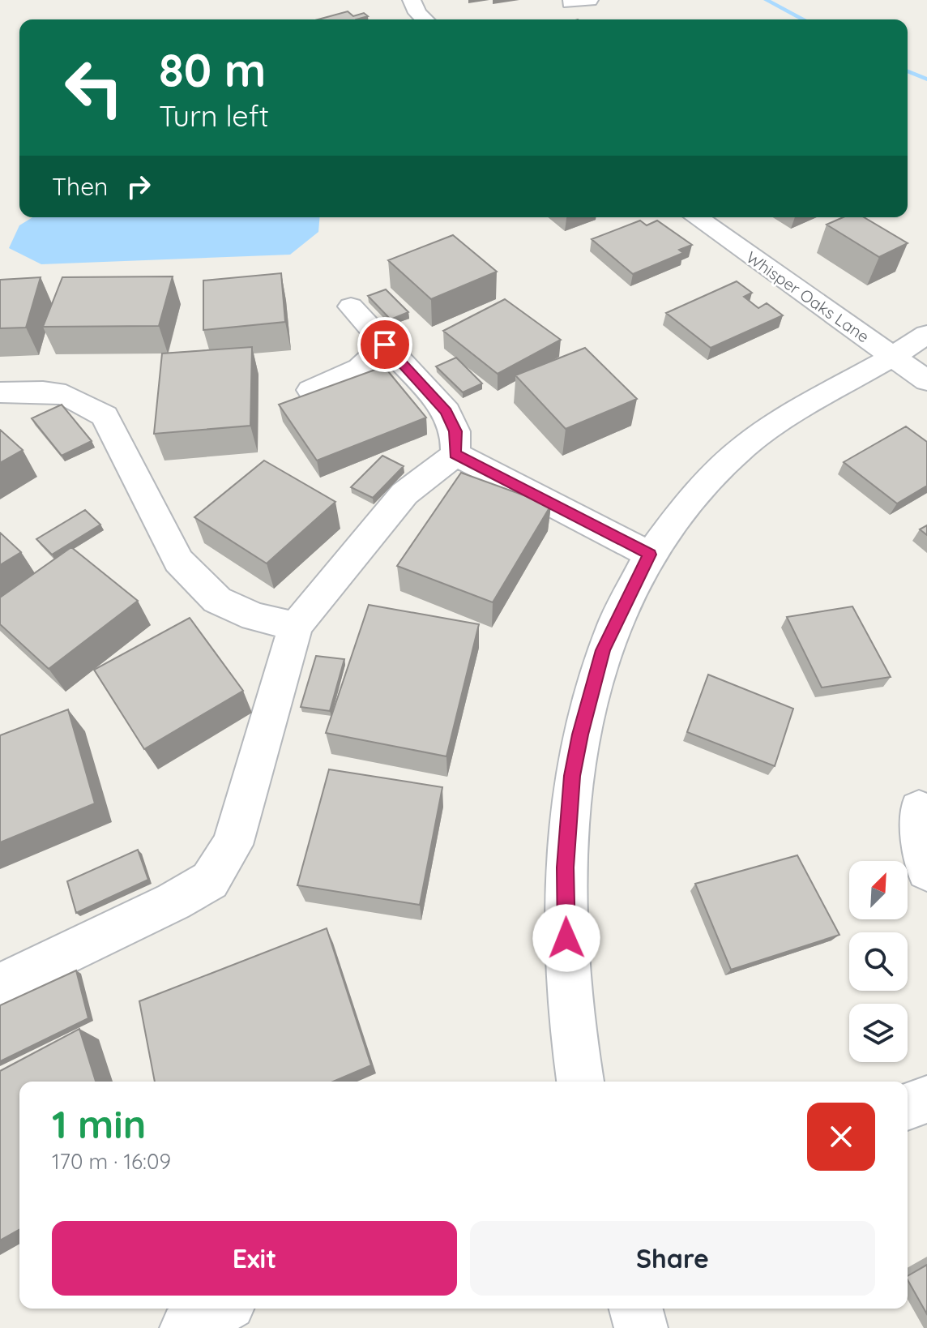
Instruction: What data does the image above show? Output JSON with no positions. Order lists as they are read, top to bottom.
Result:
{
  "streets": {
    "street": ["Whisper Oaks Lane"]
  },
  "north": "top right",
  "page": {
    "turn": ["80 m", "Turn left"],
    "then": "Then",
    "heading": ["1 min", "170 m · 16:09"],
    "buttons": ["Exit", "Share"]
  }
}
